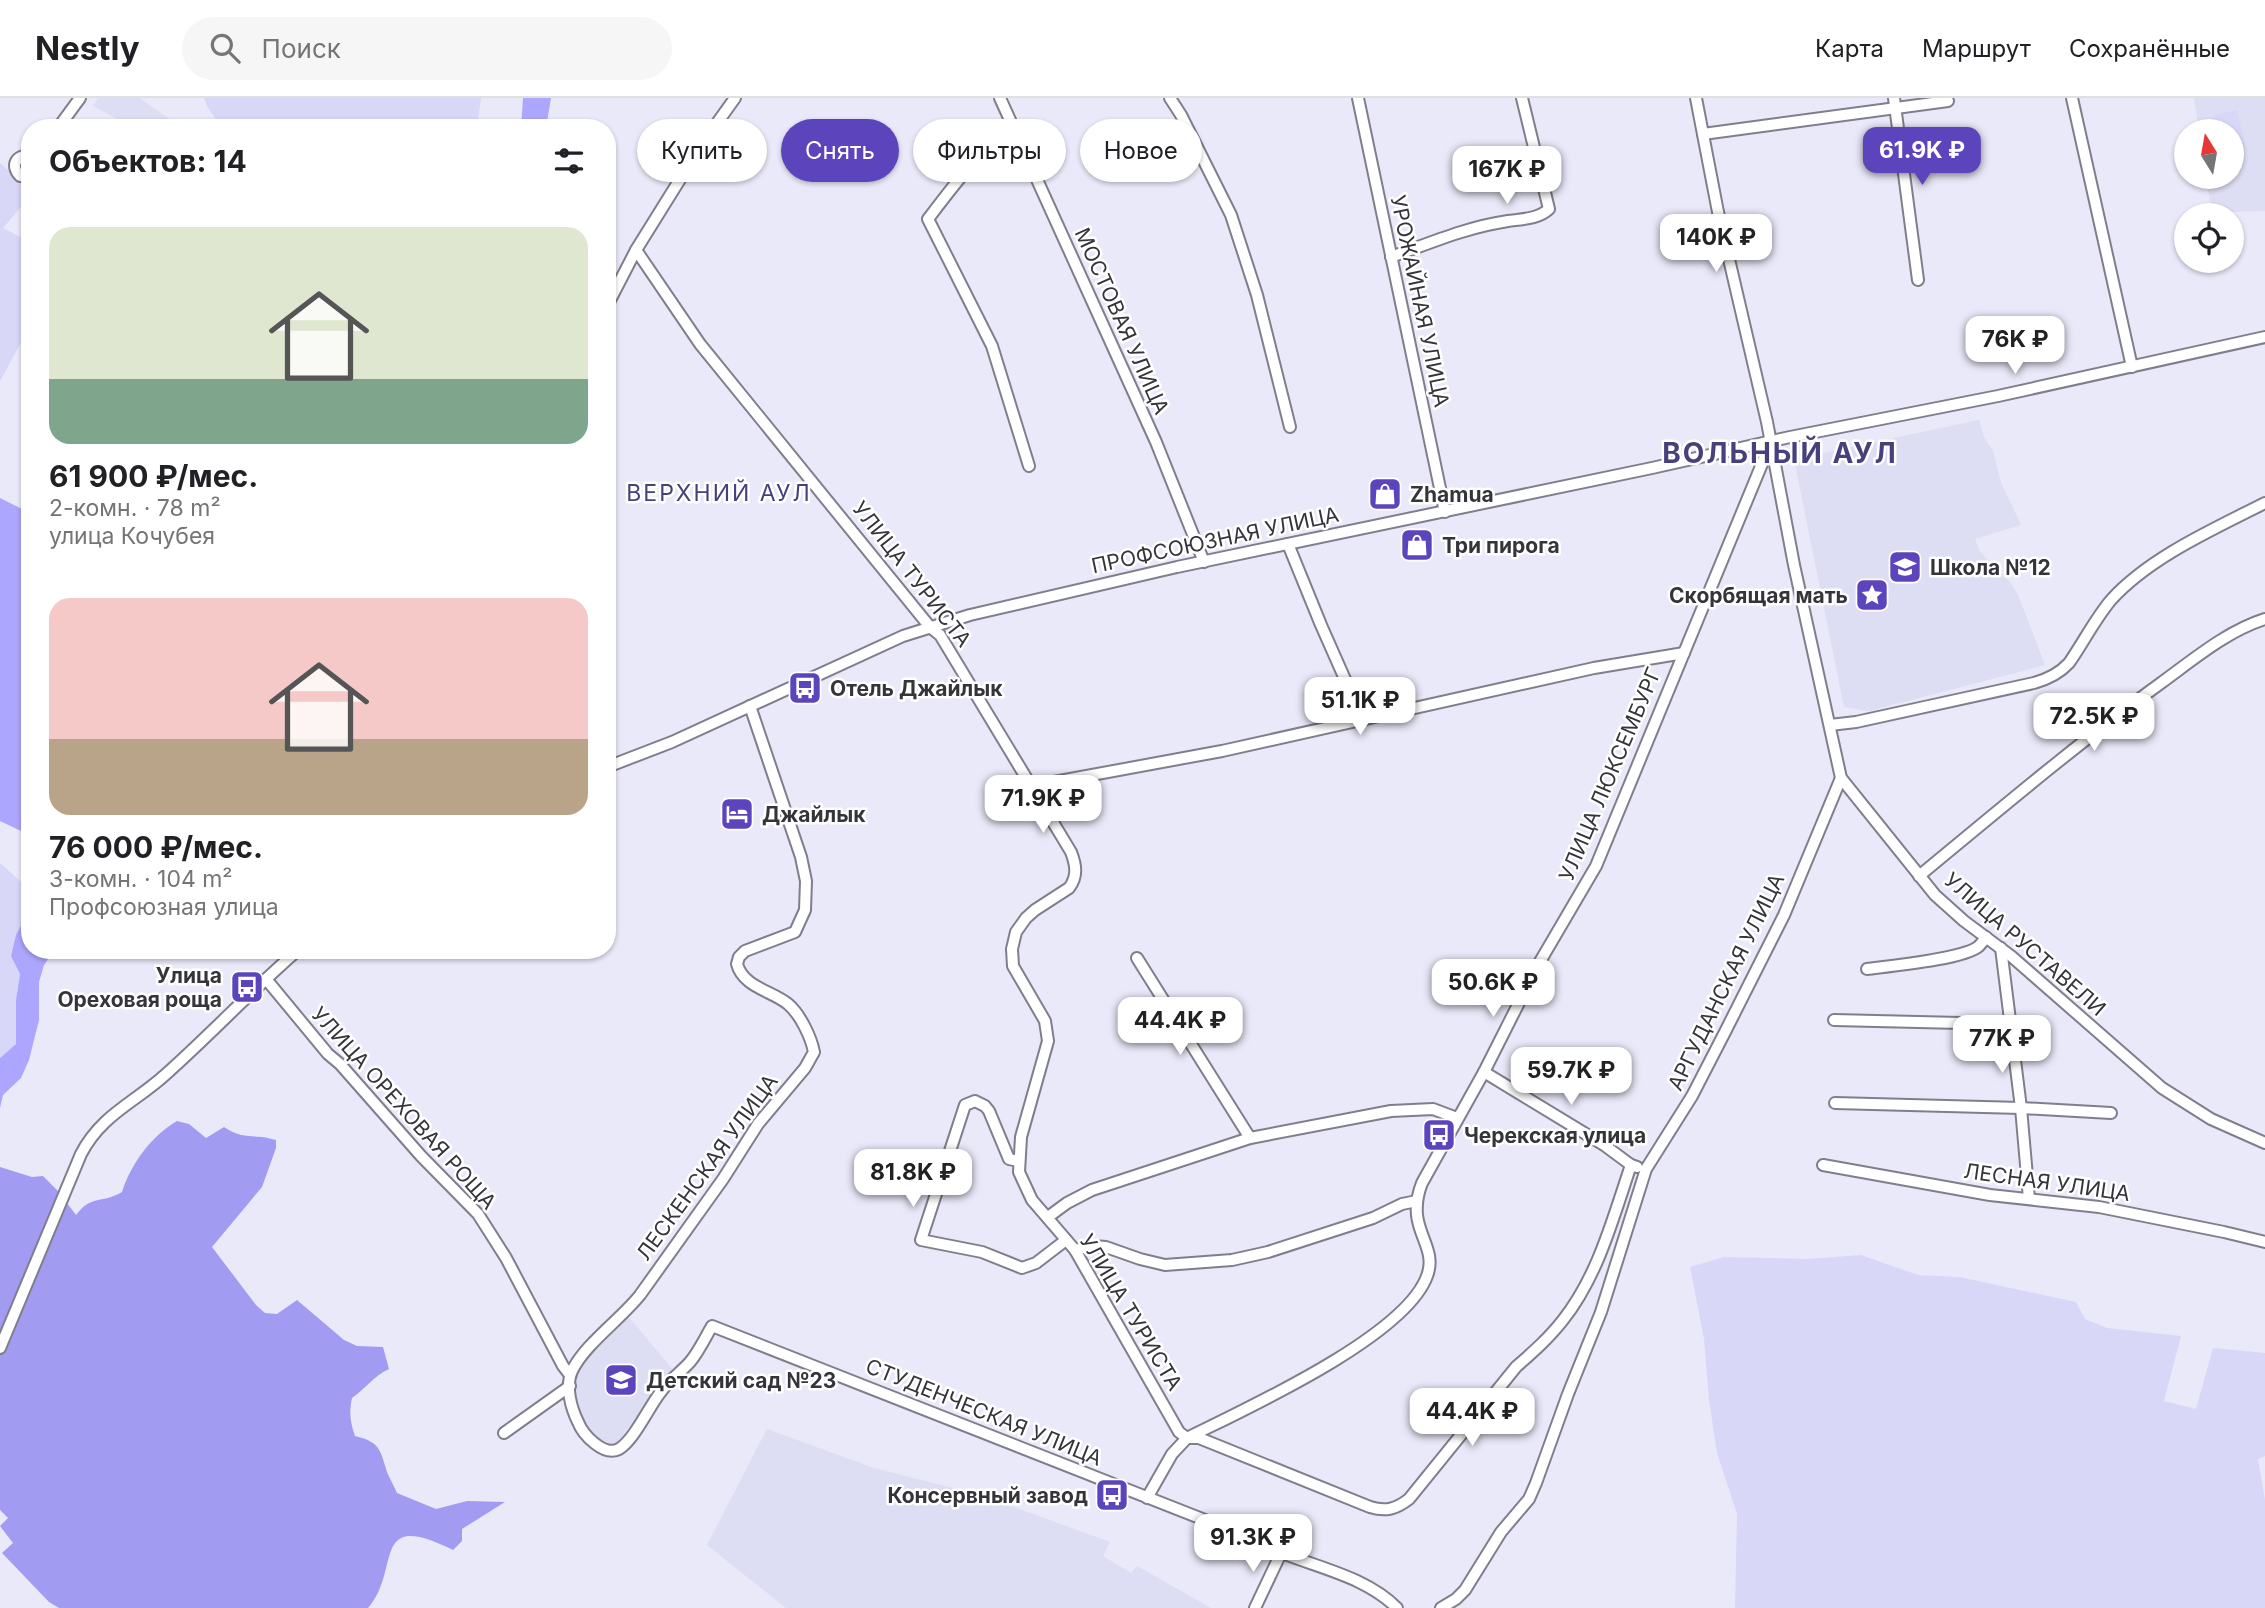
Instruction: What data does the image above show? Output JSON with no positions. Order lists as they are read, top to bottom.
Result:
{
  "streets": {
    "street": [
      "УРОЖАЙНАЯ УЛИЦА",
      "МОСТОВАЯ УЛИЦА",
      "ПРОФСОЮЗНАЯ УЛИЦА",
      "УЛИЦА ТУРИСТА",
      "УЛИЦА ЛЮКСЕМБУРГ",
      "УЛИЦА РУСТАВЕЛИ",
      "АРГУДАНСКАЯ УЛИЦА",
      "УЛИЦА ОРЕХОВАЯ РОЩА",
      "ЛЕСКЕНСКАЯ УЛИЦА",
      "ЛЕСНАЯ УЛИЦА",
      "СТУДЕНЧЕСКАЯ УЛИЦА"
    ]
  },
  "crossings": [
    ["УРОЖАЙНАЯ УЛИЦА", "ПРОФСОЮЗНАЯ УЛИЦА"],
    ["МОСТОВАЯ УЛИЦА", "ПРОФСОЮЗНАЯ УЛИЦА"],
    ["ПРОФСОЮЗНАЯ УЛИЦА", "УЛИЦА ТУРИСТА"],
    ["ПРОФСОЮЗНАЯ УЛИЦА", "УЛИЦА ЛЮКСЕМБУРГ"],
    ["ПРОФСОЮЗНАЯ УЛИЦА", "УЛИЦА РУСТАВЕЛИ"],
    ["ПРОФСОЮЗНАЯ УЛИЦА", "ЛЕСКЕНСКАЯ УЛИЦА"],
    ["УЛИЦА ЛЮКСЕМБУРГ", "УЛИЦА РУСТАВЕЛИ"],
    ["УЛИЦА РУСТАВЕЛИ", "АРГУДАНСКАЯ УЛИЦА"],
    ["УЛИЦА ОРЕХОВАЯ РОЩА", "ЛЕСКЕНСКАЯ УЛИЦА"],
    ["УЛИЦА ОРЕХОВАЯ РОЩА", "СТУДЕНЧЕСКАЯ УЛИЦА"],
    ["ЛЕСКЕНСКАЯ УЛИЦА", "СТУДЕНЧЕСКАЯ УЛИЦА"]
  ],
  "districts": ["ВОЛЬНЫЙ АУЛ", "ВЕРХНИЙ АУЛ"],
  "places": {
    "shop": ["Zhamua", "Три пирога"],
    "school or university": ["Школа №12", "Детский сад №23"],
    "place": ["Скорбящая мать"],
    "bus stop": [
      "Отель Джайлык",
      "Улица Ореховая роща",
      "Черекская улица",
      "Консервный завод"
    ],
    "hotel": ["Джайлык"]
  },
  "north": "top",
  "page": {
    "header": "Nestly",
    "search": "Поиск",
    "nav": ["Карта", "Маршрут", "Сохранённые"],
    "chip": [
      "Купить",
      "Снять",
      "Фильтры",
      "Новое"
    ],
    "heading": "Объектов: 14",
    "price": [
      "61.9K ₽",
      "167K ₽",
      "140K ₽",
      "76K ₽",
      "51.1K ₽",
      "72.5K ₽",
      "71.9K ₽",
      "50.6K ₽",
      "44.4K ₽",
      "77K ₽",
      "59.7K ₽",
      "81.8K ₽",
      "44.4K ₽",
      "91.3K ₽"
    ],
    "list": [
      {
        "name": "61 900 ₽/мес.",
        "note": "2-комн. · 78 m² · улица Кочубея"
      },
      {
        "name": "76 000 ₽/мес.",
        "note": "3-комн. · 104 m² · Профсоюзная улица"
      }
    ]
  }
}
